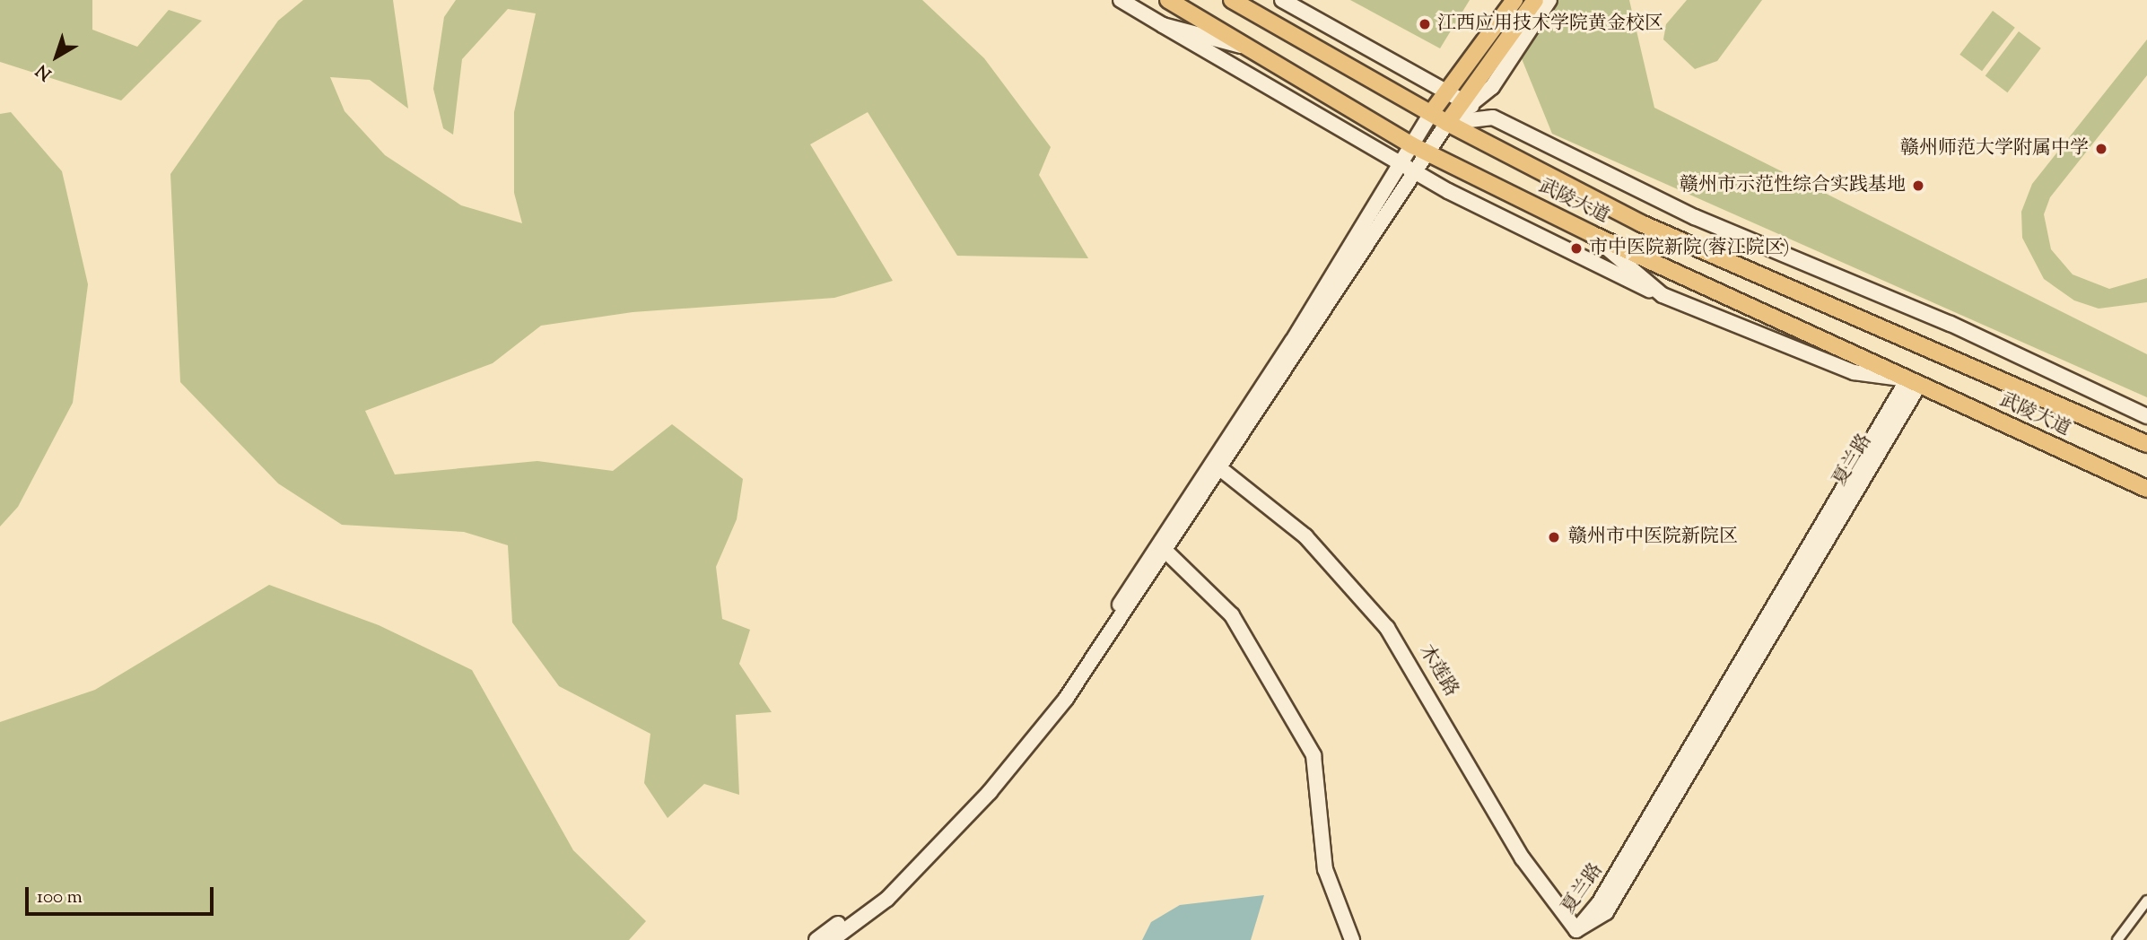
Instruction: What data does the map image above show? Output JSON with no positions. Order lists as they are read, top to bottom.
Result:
{
  "streets": {
    "main road": ["武陵大道"],
    "street": ["夏兰路", "木莲路"]
  },
  "crossings": [
    ["武陵大道", "夏兰路"],
    ["夏兰路", "木莲路"]
  ],
  "places": [
    "江西应用技术学院黄金校区",
    "赣州师范大学附属中学",
    "赣州市示范性综合实践基地",
    "市中医院新院(蓉江院区)",
    "赣州市中医院新院区"
  ],
  "scale_bar": "100 m",
  "north": "bottom left"
}
